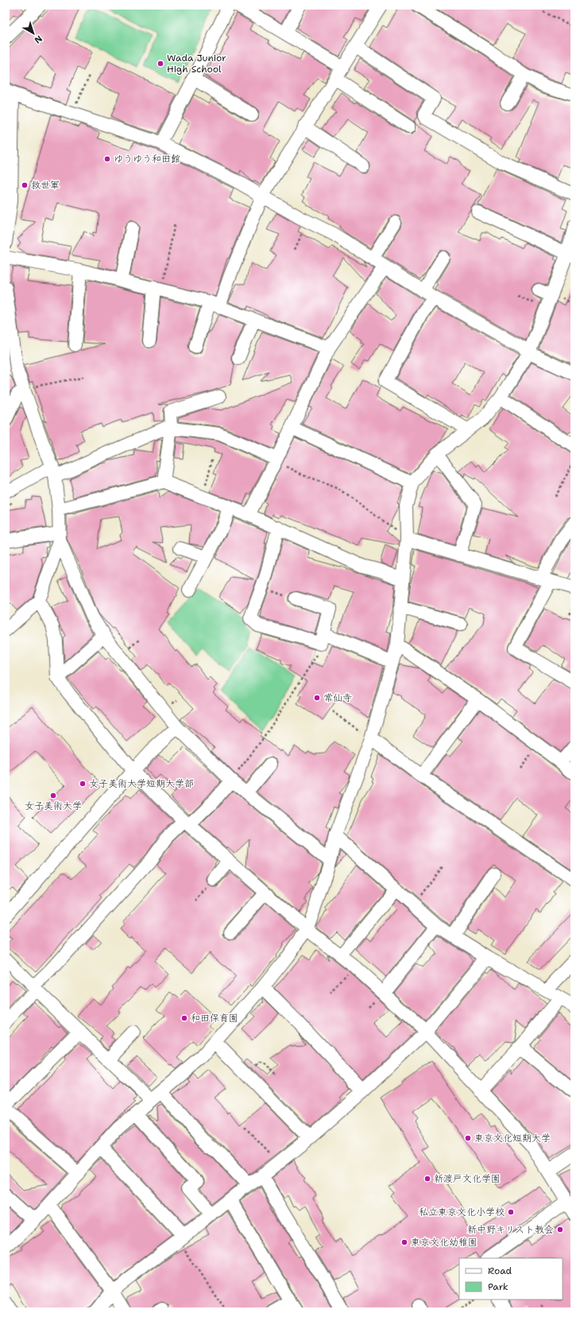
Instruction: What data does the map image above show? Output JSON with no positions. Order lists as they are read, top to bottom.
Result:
{
  "places": [
    "Wada Junior High School",
    "ゆうゆう和田館",
    "救世軍",
    "常仙寺",
    "女子美術大学短期大学部",
    "女子美術大学",
    "和田保育園",
    "東京文化短期大学",
    "新渡戸文化学園",
    "私立東京文化小学校",
    "新中野キリスト教会",
    "東京文化幼稚園"
  ],
  "legend": ["Road", "Park"],
  "north": "bottom right"
}
